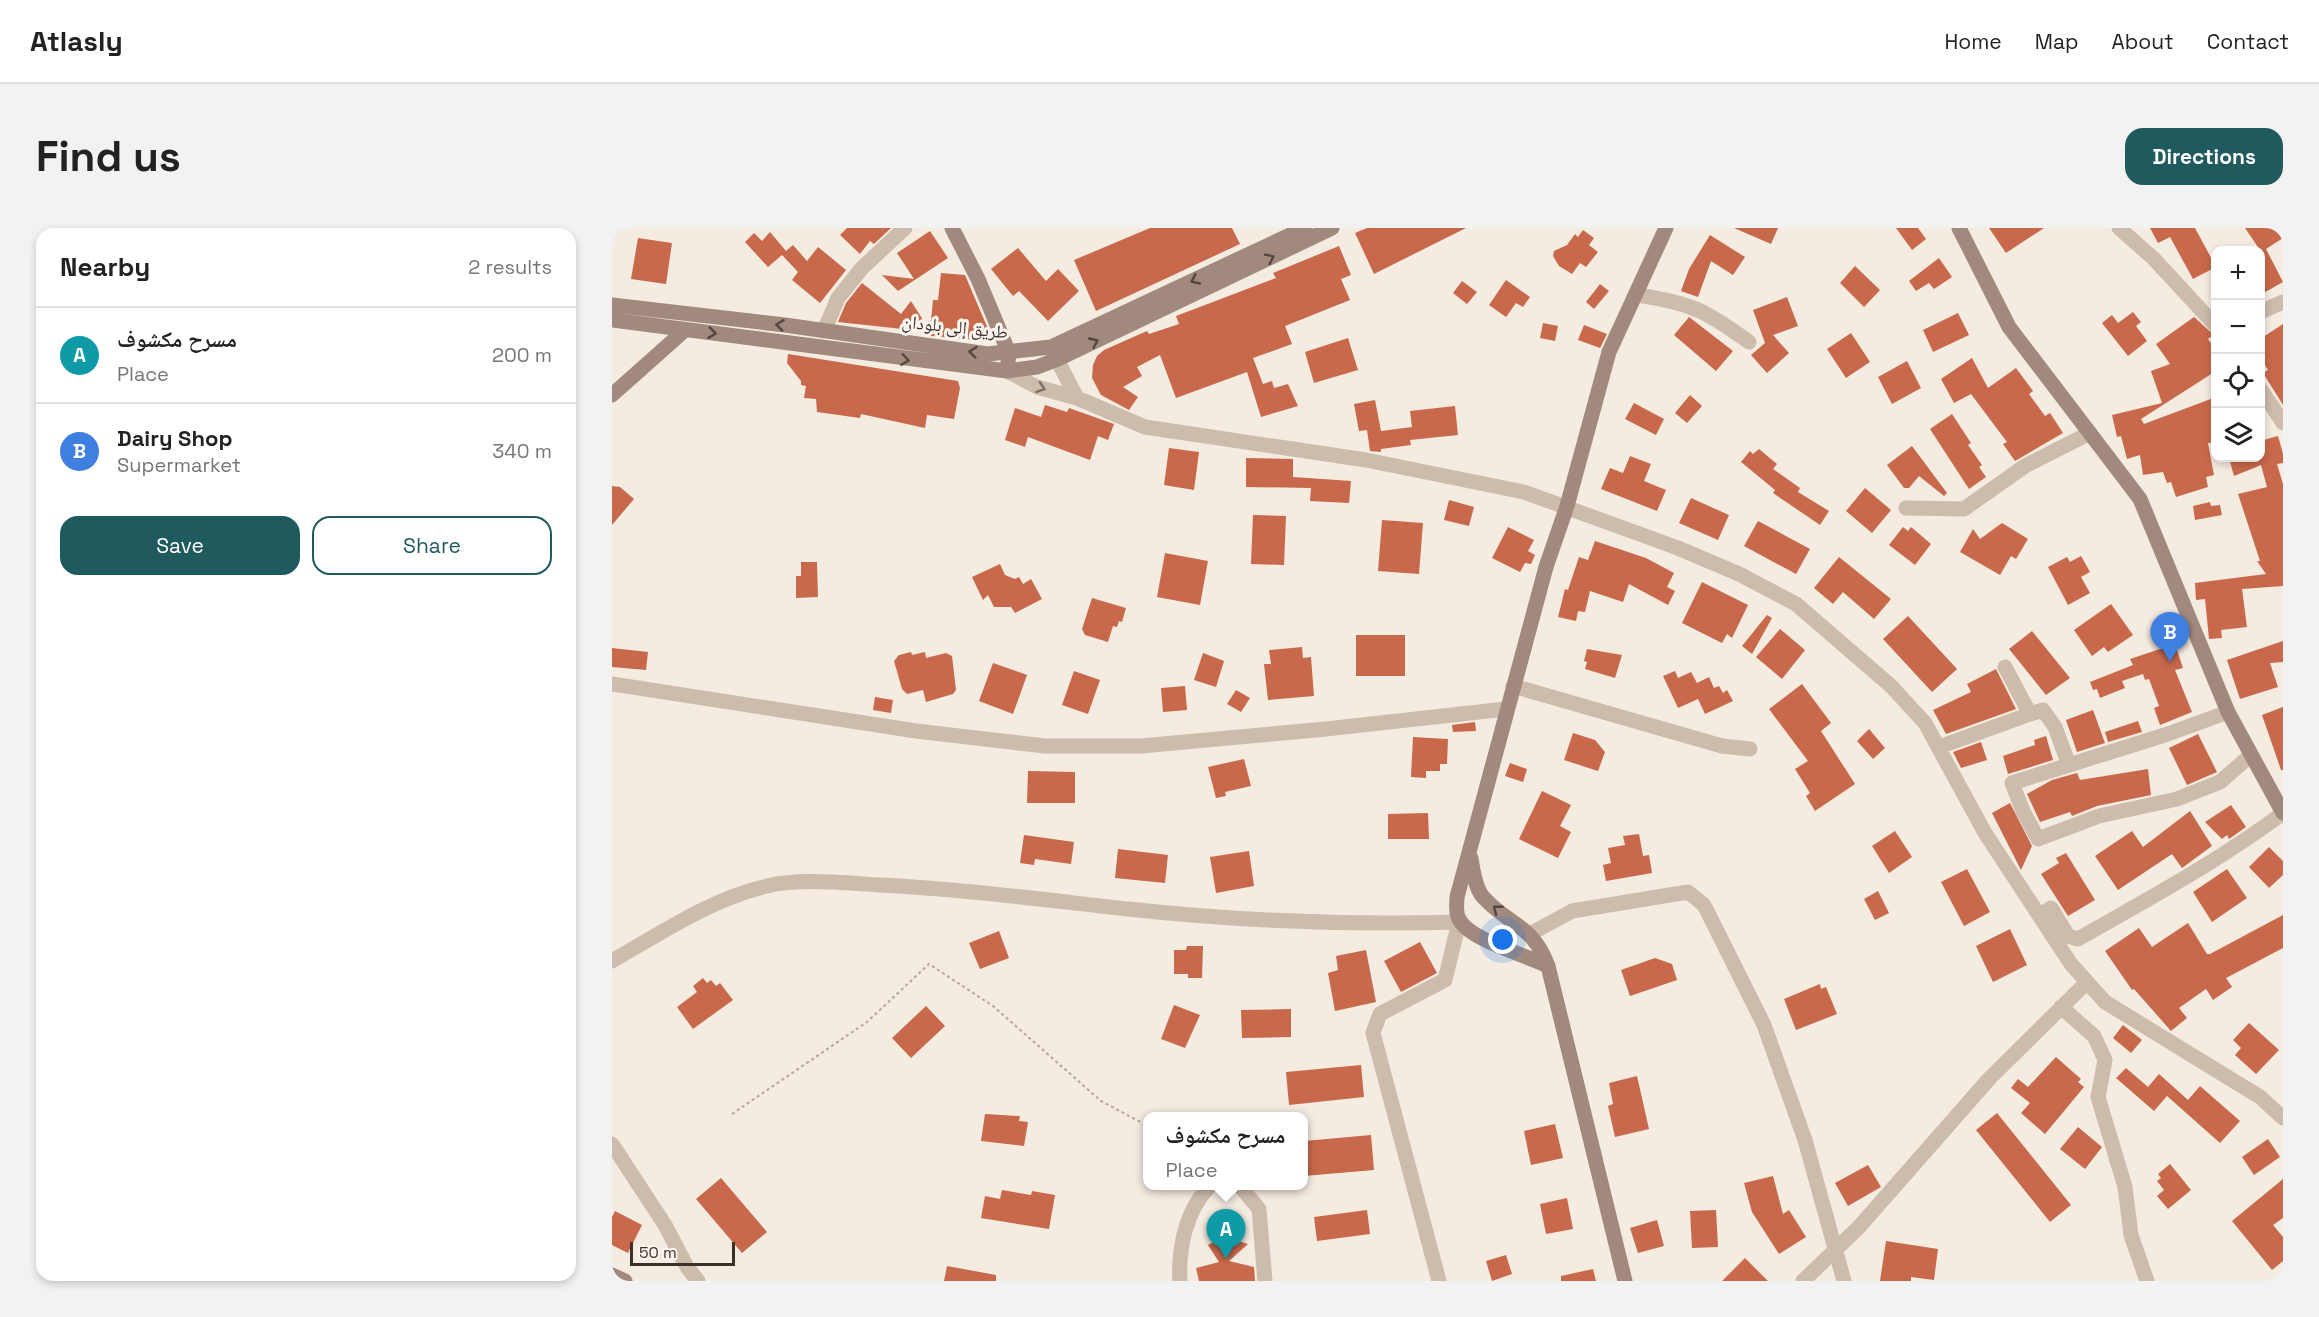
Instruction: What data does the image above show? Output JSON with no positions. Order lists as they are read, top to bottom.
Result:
{
  "streets": {
    "main road": ["طريق إلى بلودان"]
  },
  "scale_bar": "50 m",
  "page": {
    "header": "Atlasly",
    "nav": [
      "Home",
      "Map",
      "About",
      "Contact"
    ],
    "buttons": [
      "Directions",
      ["Save", "Share"]
    ],
    "title": "Find us",
    "heading": ["Nearby", "2 results"],
    "map_buttons": ["+", "−"],
    "list": [
      {
        "mark": "A",
        "name": "مسرح مكشوف",
        "note": "Place",
        "value": "200 m"
      },
      {
        "mark": "B",
        "name": "Dairy Shop",
        "note": "Supermarket",
        "value": "340 m"
      }
    ],
    "pins": ["B", "A"],
    "popup": ["مسرح مكشوف", "Place"],
    "scale": "50 m"
  }
}
